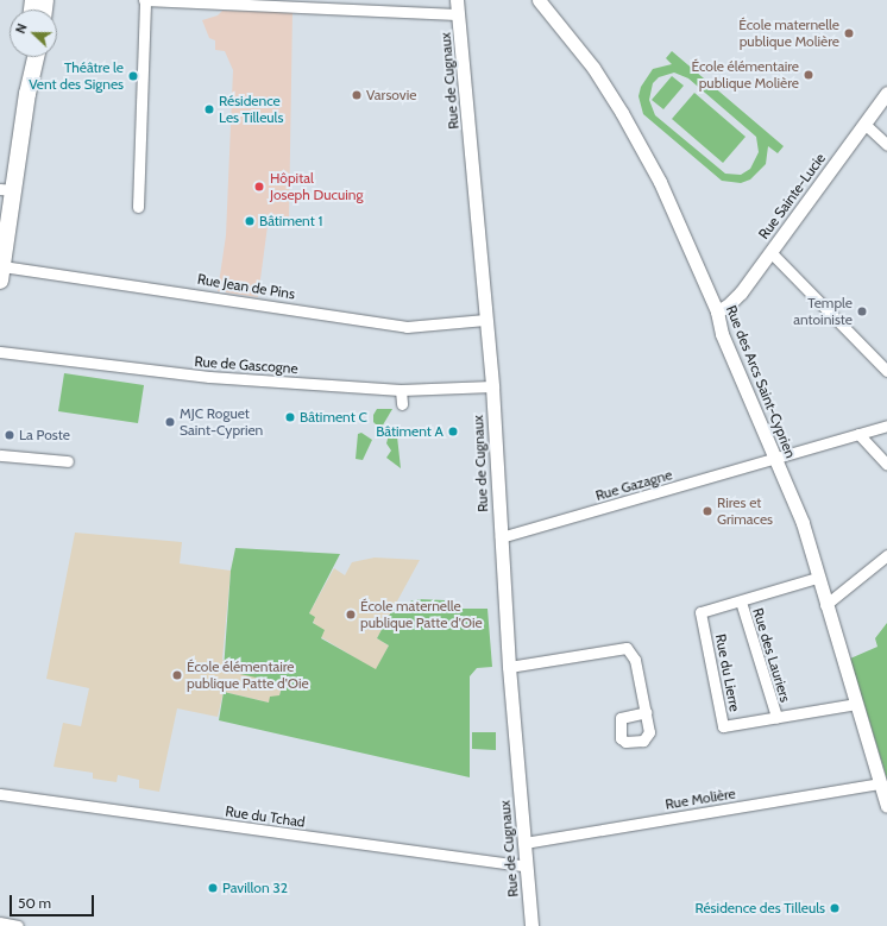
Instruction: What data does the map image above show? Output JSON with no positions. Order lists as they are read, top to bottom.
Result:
{
  "streets": {
    "street": [
      "Rue de Cugnaux",
      "Rue Sainte-Lucie",
      "Rue Jean de Pins",
      "Rue de Gascogne",
      "Rue des Arcs Saint-Cyprien",
      "Rue Gazagne",
      "Rue des Lauriers",
      "Rue du Lierre",
      "Rue Molière",
      "Rue du Tchad"
    ]
  },
  "crossings": [
    ["Rue de Cugnaux", "Rue Jean de Pins"],
    ["Rue de Cugnaux", "Rue de Gascogne"],
    ["Rue de Cugnaux", "Rue Gazagne"],
    ["Rue de Cugnaux", "Rue Molière"],
    ["Rue de Cugnaux", "Rue du Tchad"],
    ["Rue Sainte-Lucie", "Rue des Arcs Saint-Cyprien"],
    ["Rue des Arcs Saint-Cyprien", "Rue Gazagne"],
    ["Rue des Arcs Saint-Cyprien", "Rue du Lierre"],
    ["Rue des Arcs Saint-Cyprien", "Rue Molière"],
    ["Rue des Lauriers", "Rue du Lierre"]
  ],
  "places": [
    "École maternelle publique Molière",
    "École élémentaire publique Molière",
    "Théâtre le Vent des Signes",
    "Varsovie",
    "Résidence Les Tilleuls",
    "Hôpital Joseph Ducuing",
    "Bâtiment 1",
    "Temple antoiniste",
    "Bâtiment C",
    "MJC Roguet Saint-Cyprien",
    "Bâtiment A",
    "La Poste",
    "Rires et Grimaces",
    "École maternelle publique Patte d'Oie",
    "École élémentaire publique Patte d'Oie",
    "Pavillon 32",
    "Résidence des Tilleuls"
  ],
  "scale_bar": "50 m",
  "north": "left"
}
